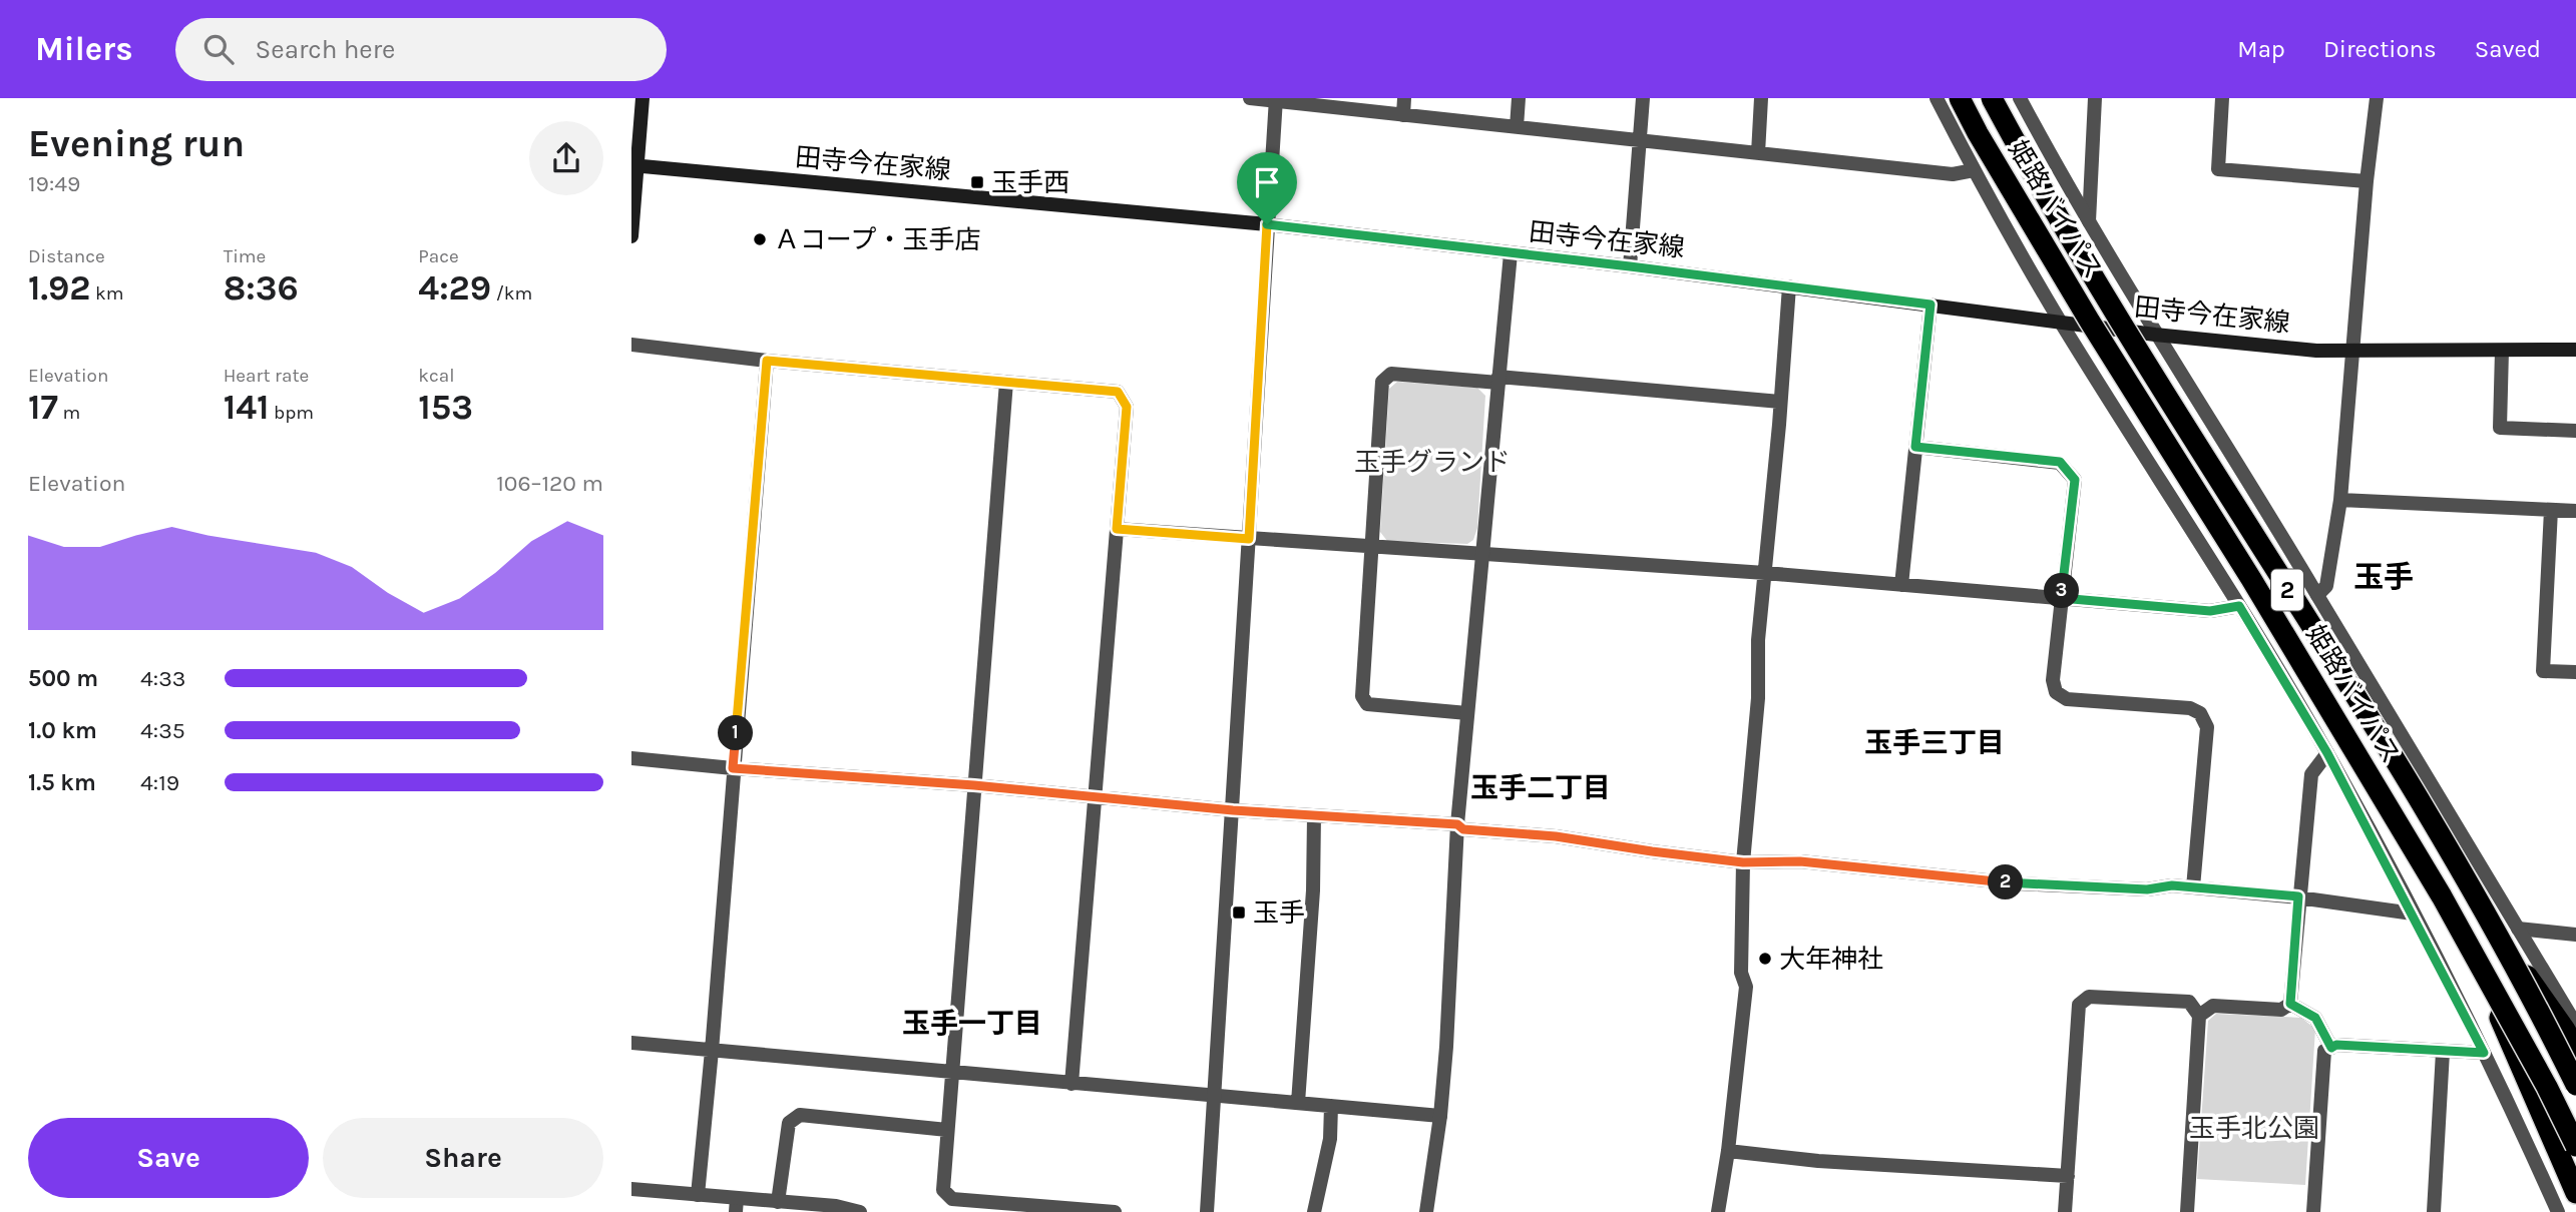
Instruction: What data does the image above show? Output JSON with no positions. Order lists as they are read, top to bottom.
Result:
{
  "streets": {
    "highway": ["姫路バイパス", "2"],
    "main road": ["田寺今在家線"]
  },
  "districts": [
    "玉手",
    "玉手三丁目",
    "玉手二丁目",
    "玉手一丁目"
  ],
  "parks": ["玉手グランド", "玉手北公園"],
  "places": {
    "transit": ["玉手西", "玉手"],
    "other": ["Ａコープ・玉手店", "大年神社"]
  },
  "page": {
    "header": "Milers",
    "search": "Search here",
    "nav": ["Map", "Directions", "Saved"],
    "heading": ["Evening run", "19:49"],
    "stats": [
      ["Distance", "1.92 km"],
      ["Time", "8:36"],
      ["Pace", "4:29 /km"],
      ["Elevation", "17 m"],
      ["Heart rate", "141 bpm"],
      ["kcal", "153"]
    ],
    "chart": ["Elevation", "106–120 m"],
    "pins": ["3", "1", "2"],
    "list": [
      {
        "name": "500 m",
        "note": "4:33"
      },
      {
        "name": "1.0 km",
        "note": "4:35"
      },
      {
        "name": "1.5 km",
        "note": "4:19"
      }
    ],
    "buttons": ["Save", "Share"]
  }
}
